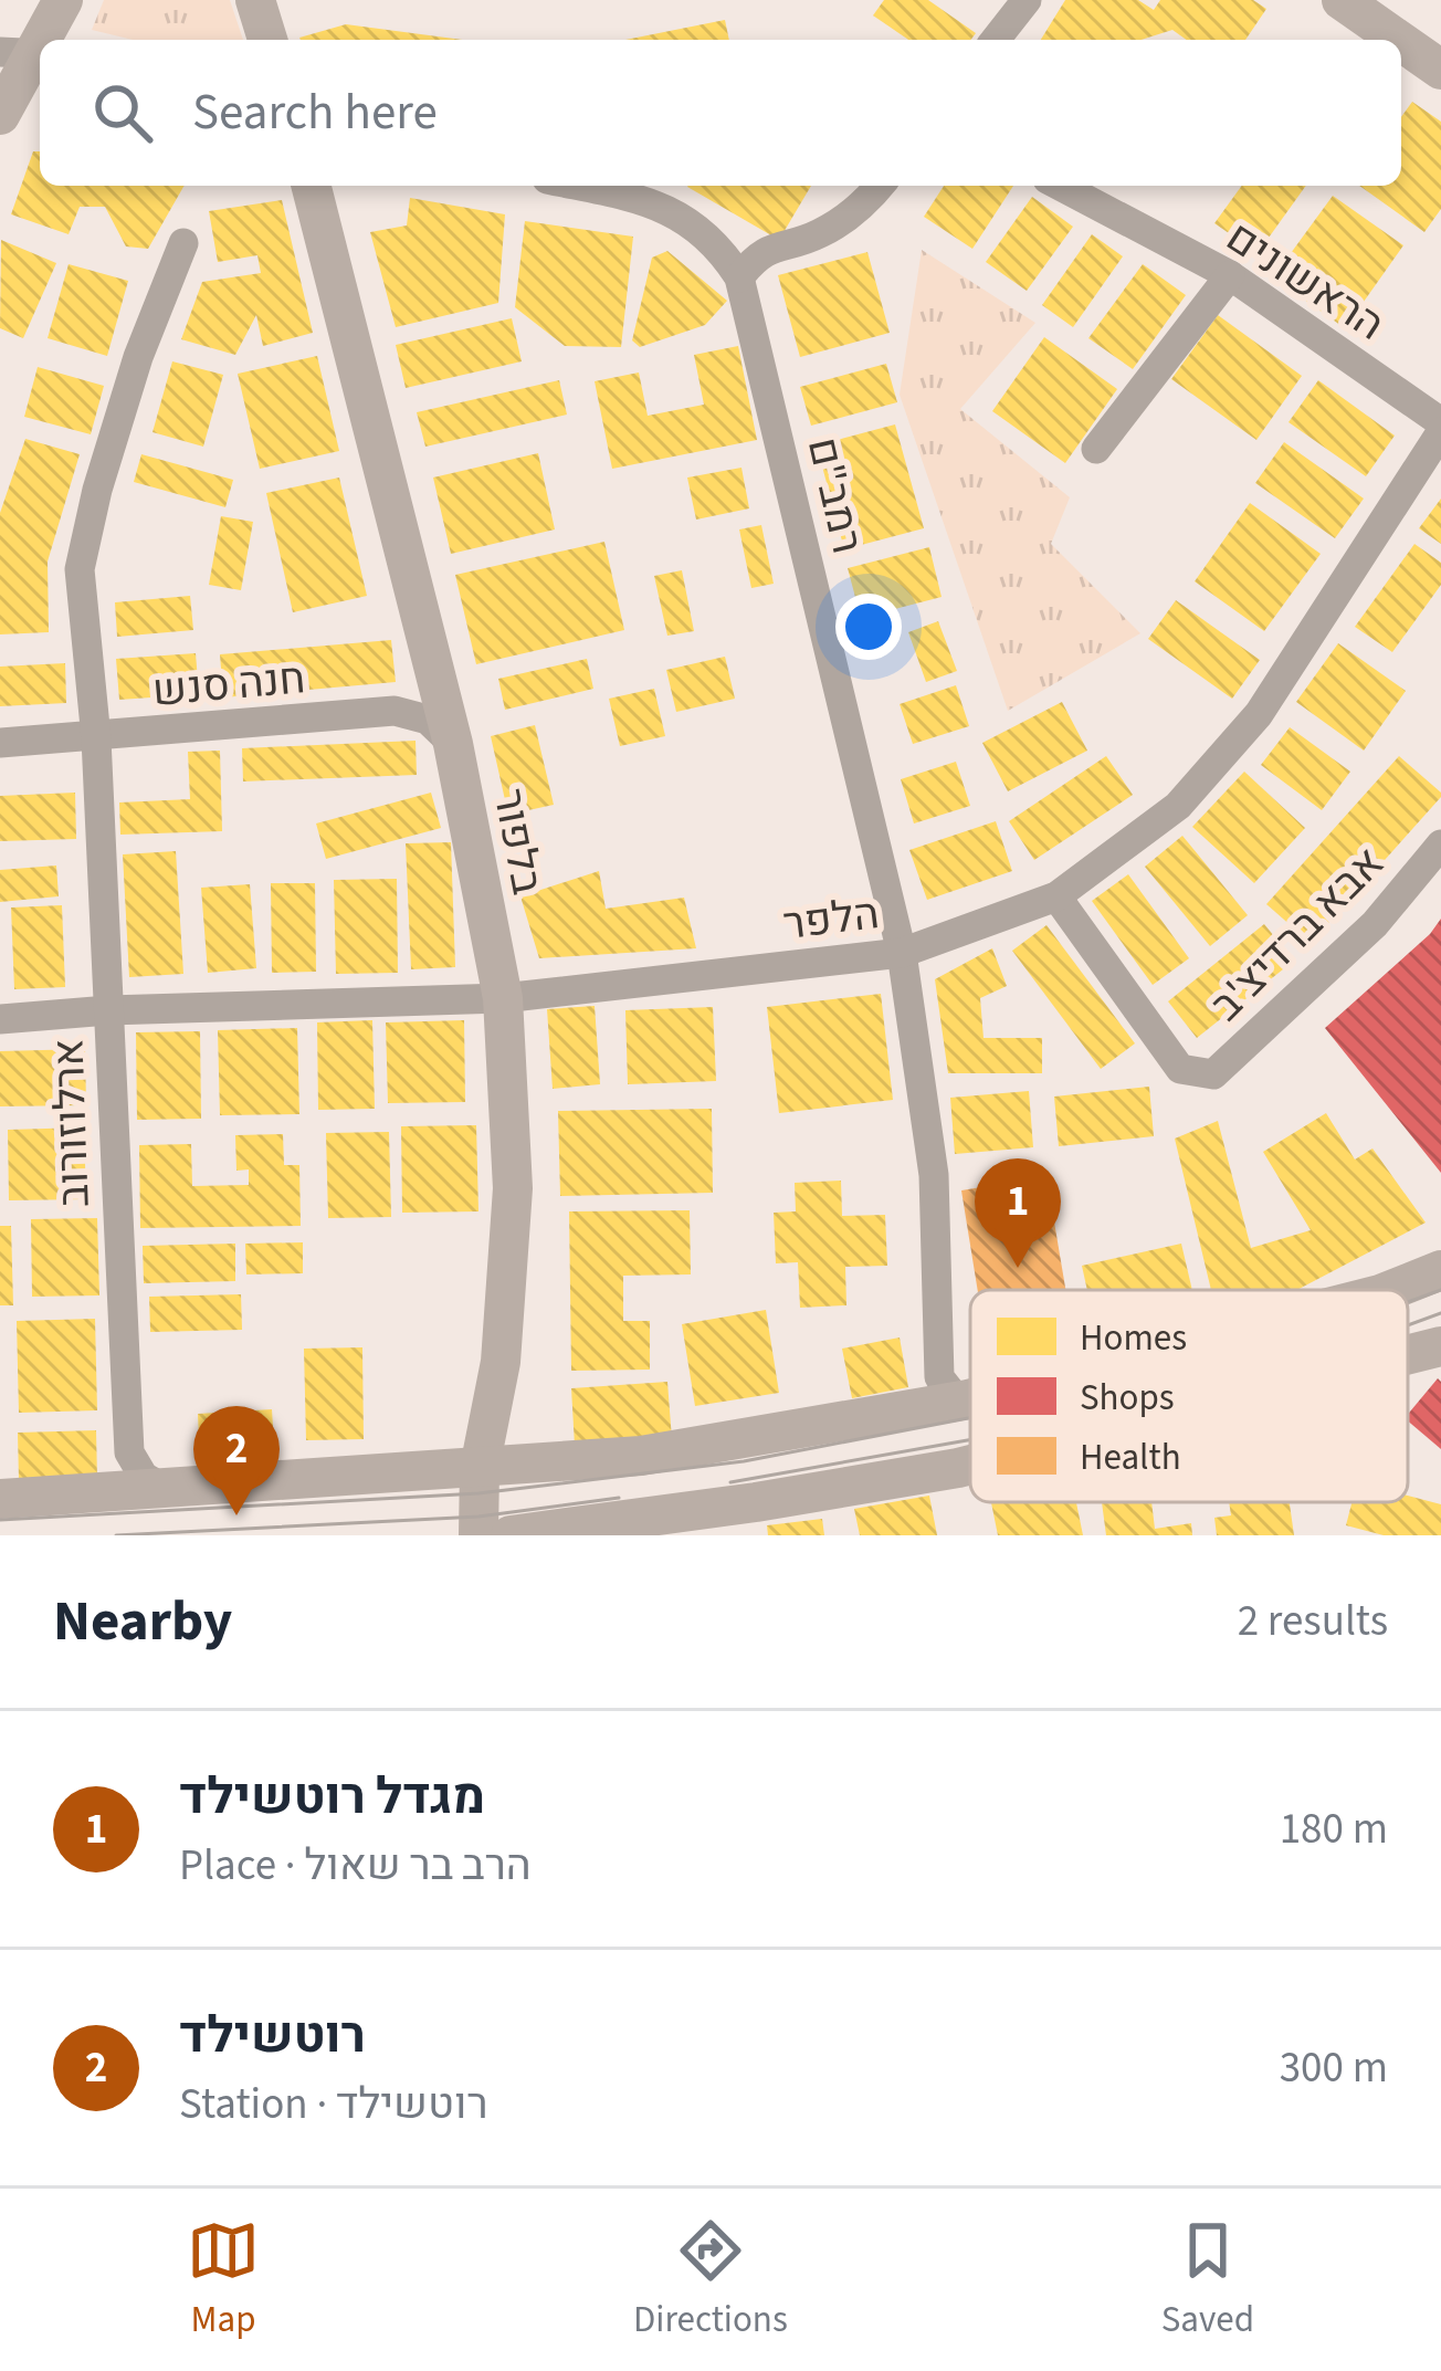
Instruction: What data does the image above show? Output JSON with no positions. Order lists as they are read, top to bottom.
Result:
{
  "streets": {
    "street": [
      "הראשונים",
      "רמב\"ם",
      "חנה סנש",
      "בלפור",
      "הלפר",
      "אבא ברדיצ'ב",
      "ארלוזורוב"
    ]
  },
  "crossings": [
    ["הראשונים", "הלפר"],
    ["רמב\"ם", "הלפר"],
    ["חנה סנש", "בלפור"],
    ["חנה סנש", "ארלוזורוב"],
    ["בלפור", "הלפר"],
    ["הלפר", "אבא ברדיצ'ב"],
    ["הלפר", "ארלוזורוב"]
  ],
  "legend": ["Homes", "Shops", "Health"],
  "page": {
    "search": "Search here",
    "pins": ["1", "2"],
    "heading": ["Nearby", "2 results"],
    "list": [
      {
        "mark": "1",
        "name": "מגדל רוטשילד",
        "note": "Place · הרב בר שאול",
        "value": "180 m"
      },
      {
        "mark": "2",
        "name": "רוטשילד",
        "note": "Station · רוטשילד",
        "value": "300 m"
      }
    ],
    "nav": ["Map", "Directions", "Saved"]
  }
}
